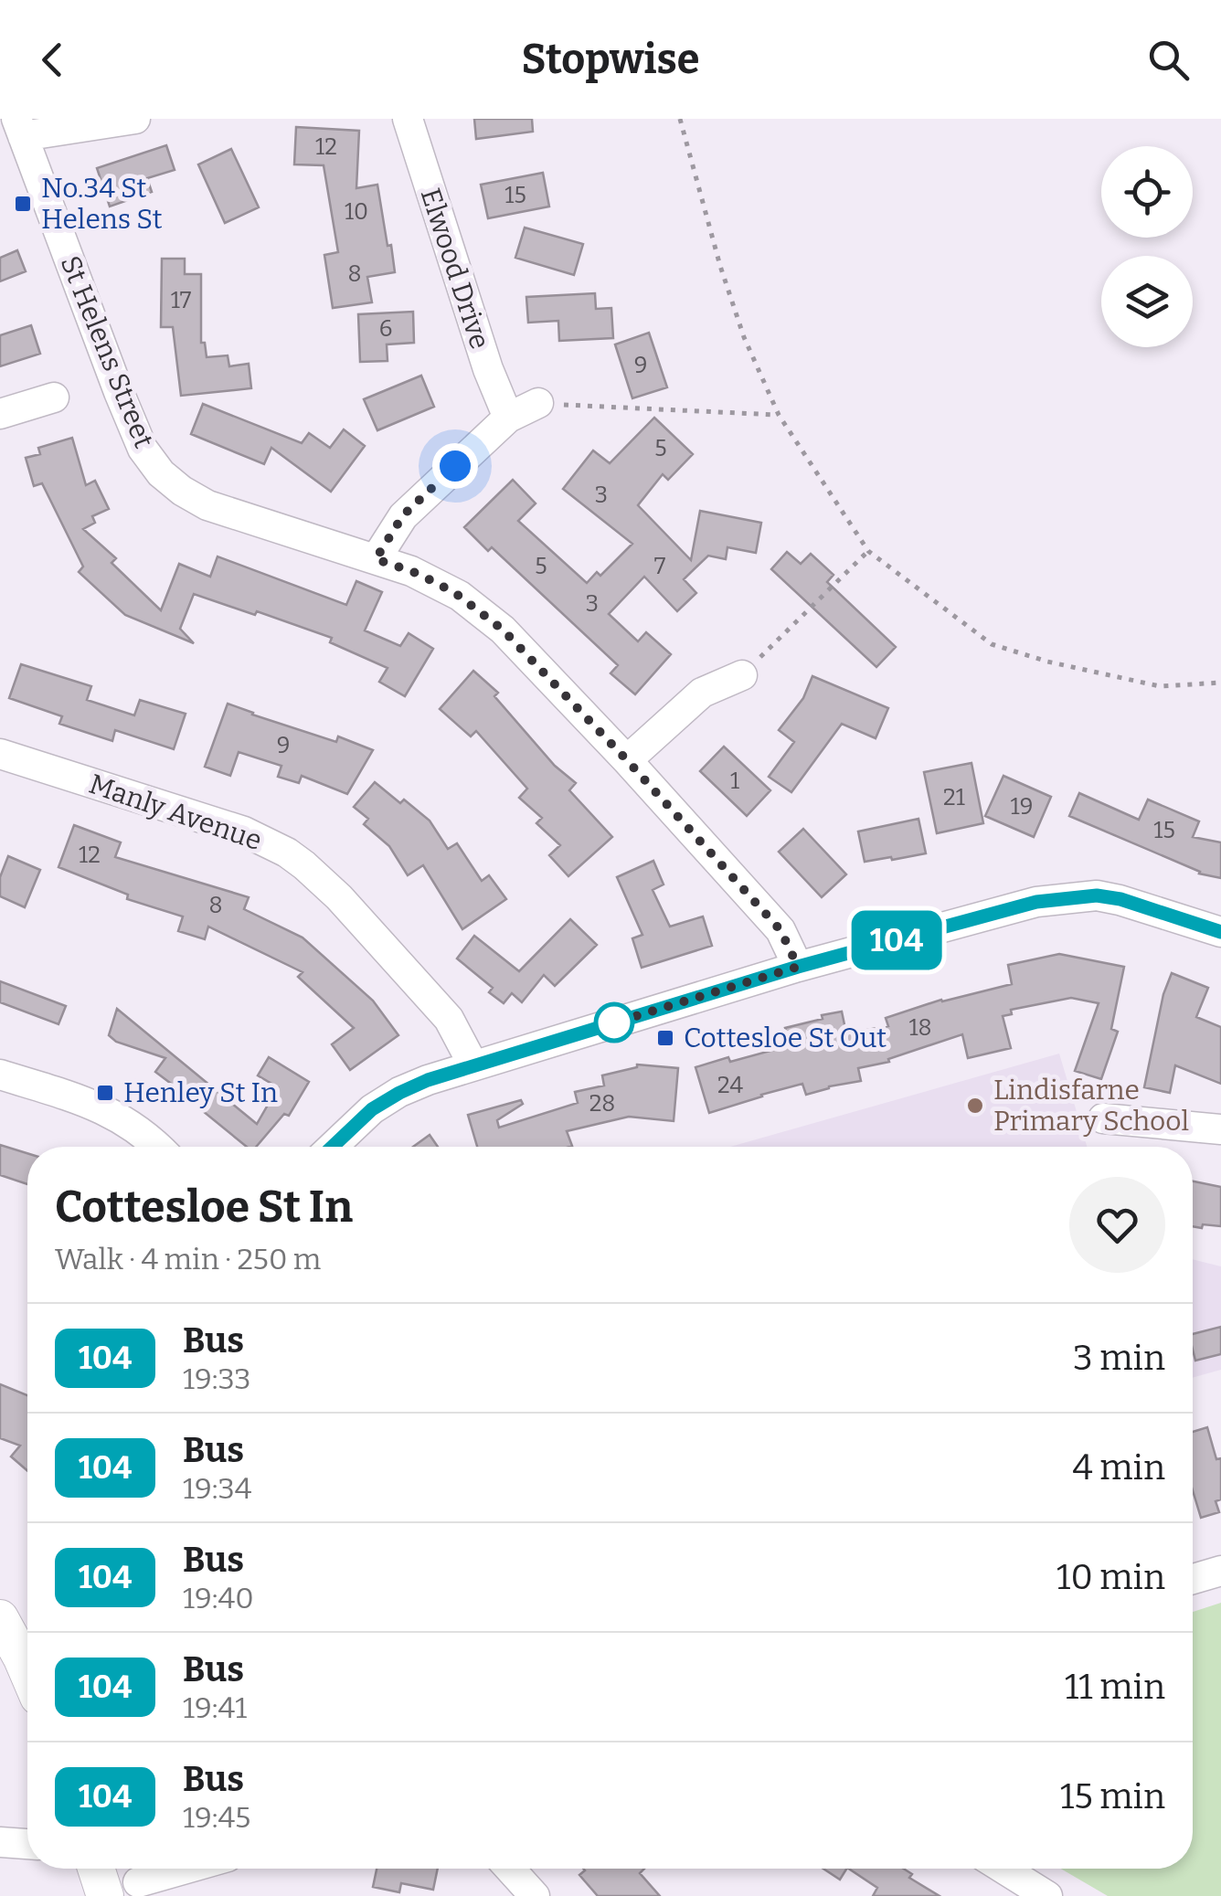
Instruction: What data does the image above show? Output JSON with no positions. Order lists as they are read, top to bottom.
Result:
{
  "streets": {
    "street": ["Elwood Drive", "St Helens Street", "Manly Avenue"]
  },
  "places": {
    "transit": ["No.34 St Helens St", "Cottesloe St Out", "Henley St In"],
    "other": ["Lindisfarne Primary School"]
  },
  "lines": ["bus line 104"],
  "house_numbers": [
    "12",
    "15",
    "10",
    "8",
    "17",
    "6",
    "9",
    "5",
    "3",
    "5",
    "7",
    "3",
    "9",
    "1",
    "21",
    "19",
    "15",
    "12",
    "8",
    "18",
    "24",
    "28"
  ],
  "page": {
    "header": "Stopwise",
    "on_map": "104",
    "heading": ["Cottesloe St In", "Walk · 4 min · 250 m"],
    "list": [
      {
        "mark": "104",
        "name": "Bus",
        "note": "19:33",
        "value": "3 min"
      },
      {
        "mark": "104",
        "name": "Bus",
        "note": "19:34",
        "value": "4 min"
      },
      {
        "mark": "104",
        "name": "Bus",
        "note": "19:40",
        "value": "10 min"
      },
      {
        "mark": "104",
        "name": "Bus",
        "note": "19:41",
        "value": "11 min"
      },
      {
        "mark": "104",
        "name": "Bus",
        "note": "19:45",
        "value": "15 min"
      }
    ]
  }
}
